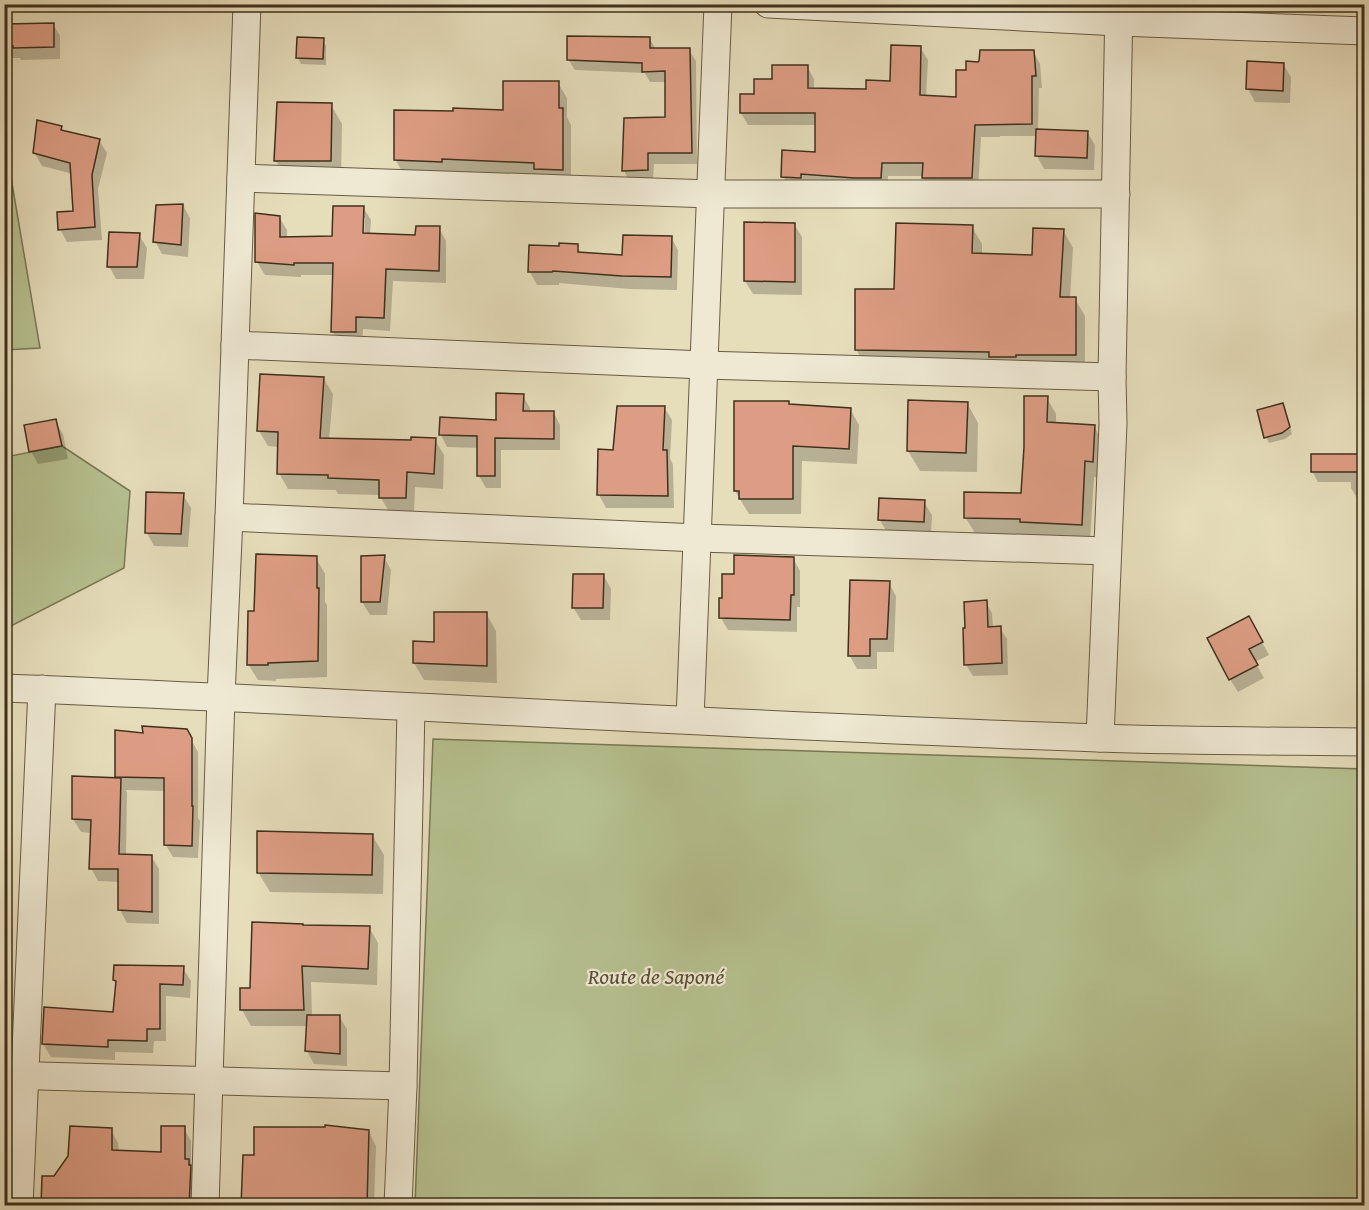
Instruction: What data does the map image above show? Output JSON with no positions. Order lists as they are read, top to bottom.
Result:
{
  "parks": ["Route de Saponé"]
}
